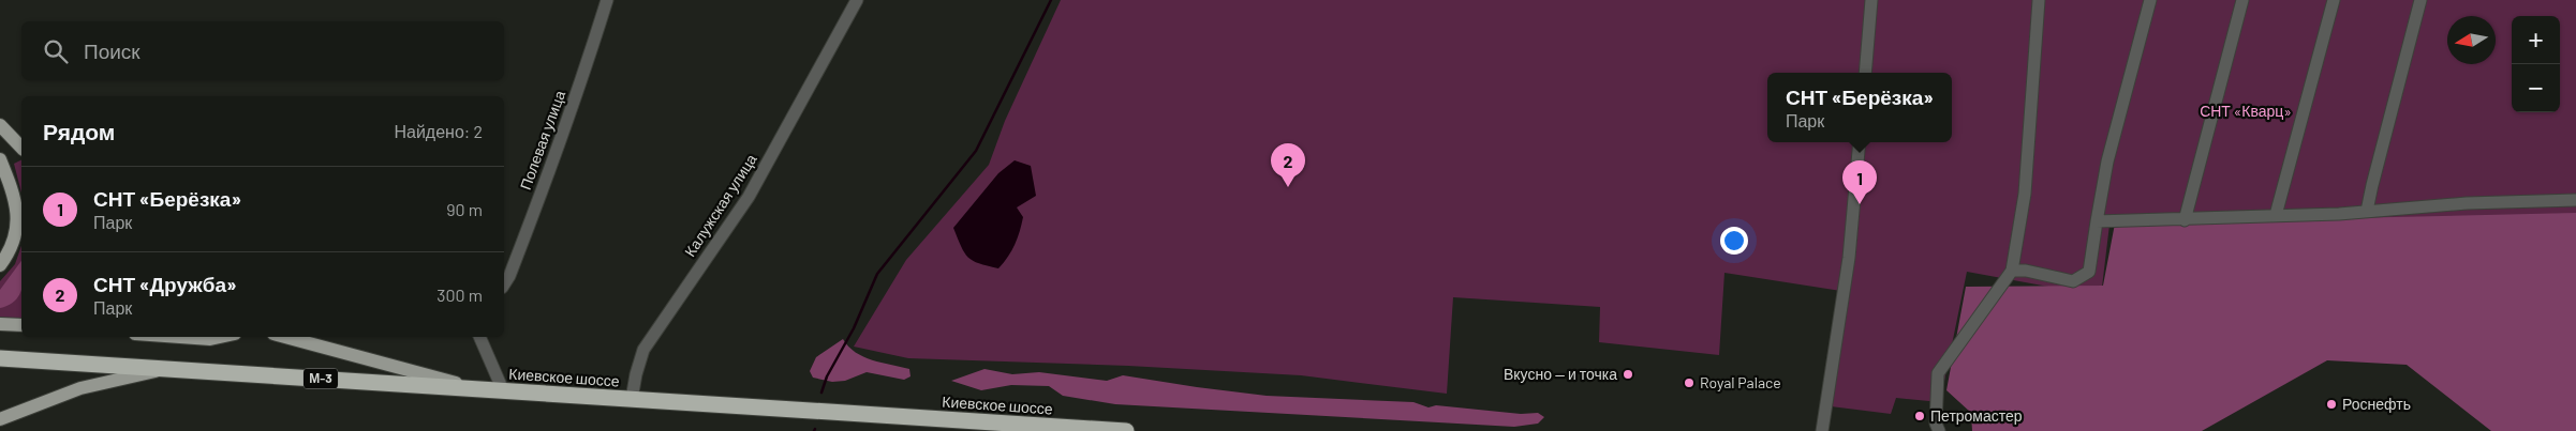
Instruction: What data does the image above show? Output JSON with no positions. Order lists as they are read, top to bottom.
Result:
{
  "streets": {
    "highway": ["Киевское шоссе", "М-3"],
    "street": ["Полевая улица", "Калужская улица"]
  },
  "crossings": [
    ["Калужская улица", "Киевское шоссе"]
  ],
  "parks": ["СНТ «Кварц»"],
  "places": [
    "Вкусно — и точка",
    "Royal Palace",
    "Роснефть",
    "Петромастер"
  ],
  "north": "left",
  "page": {
    "map_buttons": ["+", "−"],
    "search": "Поиск",
    "popup": ["СНТ «Берёзка»", "Парк"],
    "heading": ["Рядом", "Найдено: 2"],
    "pins": ["2", "1"],
    "list": [
      {
        "mark": "1",
        "name": "СНТ «Берёзка»",
        "note": "Парк",
        "value": "90 m"
      },
      {
        "mark": "2",
        "name": "СНТ «Дружба»",
        "note": "Парк",
        "value": "300 m"
      }
    ]
  }
}
